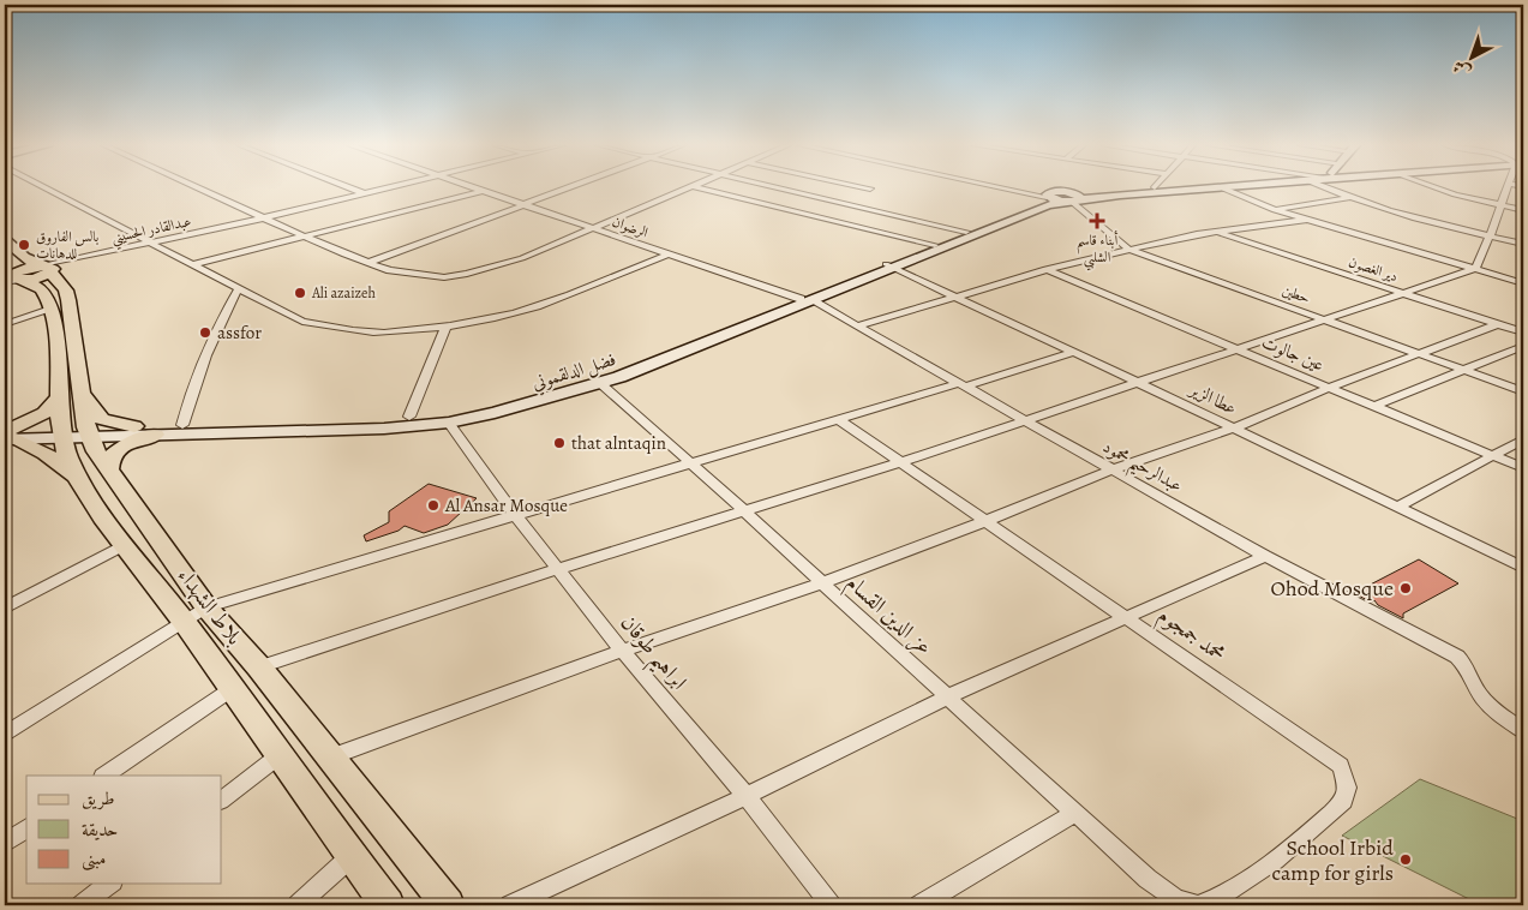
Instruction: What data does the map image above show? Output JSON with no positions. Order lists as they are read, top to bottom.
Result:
{
  "streets": {
    "main road": ["فضل الدلقموني", "بلاط الشهداء"],
    "street": [
      "الرضوان",
      "عبدالقادر الحسيني",
      "دير الغصون",
      "حطين",
      "عين جالوت",
      "عطا الزير",
      "عبدالرحيم محمود",
      "عز الدين القسام",
      "محمد جمجوم",
      "ابراهيم طوقان"
    ]
  },
  "crossings": [
    ["الرضوان", "فضل الدلقموني"],
    ["الرضوان", "عبدالرحيم محمود"],
    ["عبدالقادر الحسيني", "بلاط الشهداء"],
    ["حطين", "فضل الدلقموني"],
    ["فضل الدلقموني", "عطا الزير"],
    ["فضل الدلقموني", "عبدالرحيم محمود"],
    ["فضل الدلقموني", "بلاط الشهداء"],
    ["فضل الدلقموني", "عز الدين القسام"],
    ["فضل الدلقموني", "ابراهيم طوقان"]
  ],
  "places": {
    "health": ["أبناء قاسم الشلبي"],
    "other": [
      "بالس الفاروق للدهانات",
      "Ali azaizeh",
      "assfor",
      "that alntaqin",
      "Al Ansar Mosque",
      "Ohod Mosque",
      "School Irbid camp for girls"
    ]
  },
  "legend": ["طريق", "حديقة", "مبنى"],
  "north": "bottom left"
}
